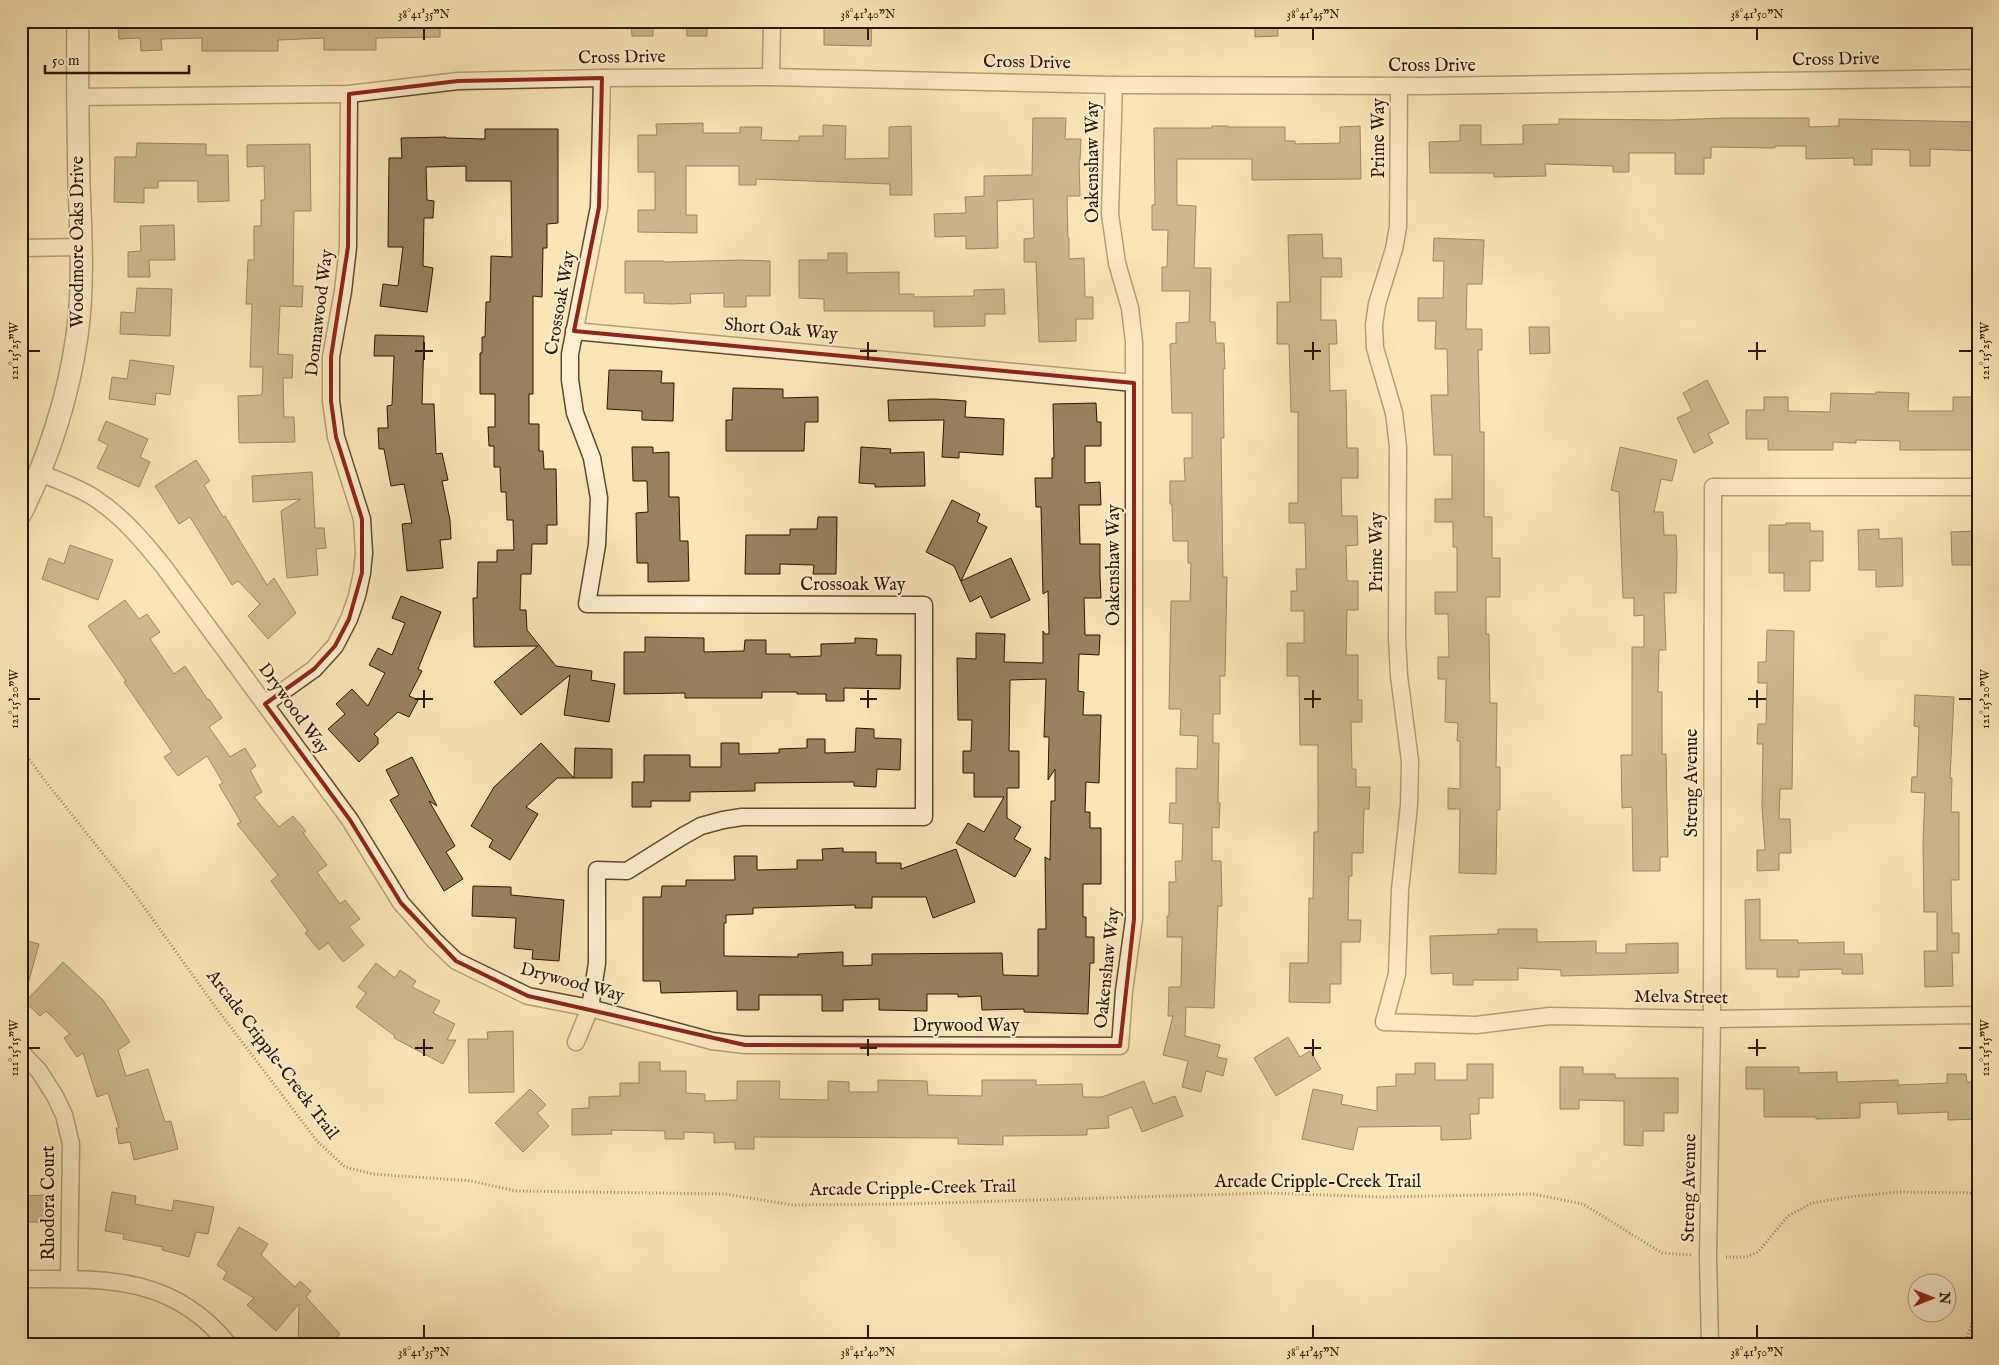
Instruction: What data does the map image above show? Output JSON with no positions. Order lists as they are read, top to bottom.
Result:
{
  "streets": {
    "street": [
      "Cross Drive",
      "Prime Way",
      "Oakenshaw Way",
      "Woodmore Oaks Drive",
      "Crossoak Way",
      "Donnawood Way",
      "Short Oak Way",
      "Drywood Way",
      "Streng Avenue",
      "Melva Street",
      "Rhodora Court"
    ],
    "path": ["Arcade Cripple-Creek Trail"]
  },
  "crossings": [
    ["Cross Drive", "Prime Way"],
    ["Cross Drive", "Oakenshaw Way"],
    ["Cross Drive", "Woodmore Oaks Drive"],
    ["Cross Drive", "Crossoak Way"],
    ["Cross Drive", "Donnawood Way"],
    ["Prime Way", "Melva Street"],
    ["Oakenshaw Way", "Short Oak Way"],
    ["Oakenshaw Way", "Drywood Way"],
    ["Woodmore Oaks Drive", "Drywood Way"],
    ["Crossoak Way", "Short Oak Way"],
    ["Crossoak Way", "Drywood Way"],
    ["Donnawood Way", "Drywood Way"],
    ["Streng Avenue", "Melva Street"],
    ["Streng Avenue", "Arcade Cripple-Creek Trail"]
  ],
  "scale_bar": "50 m",
  "north": "right",
  "coordinates": [
    "38°41'35\"N",
    "38°41'40\"N",
    "38°41'45\"N",
    "38°41'50\"N",
    "121°15'25\"W",
    "121°15'20\"W",
    "121°15'15\"W"
  ]
}
